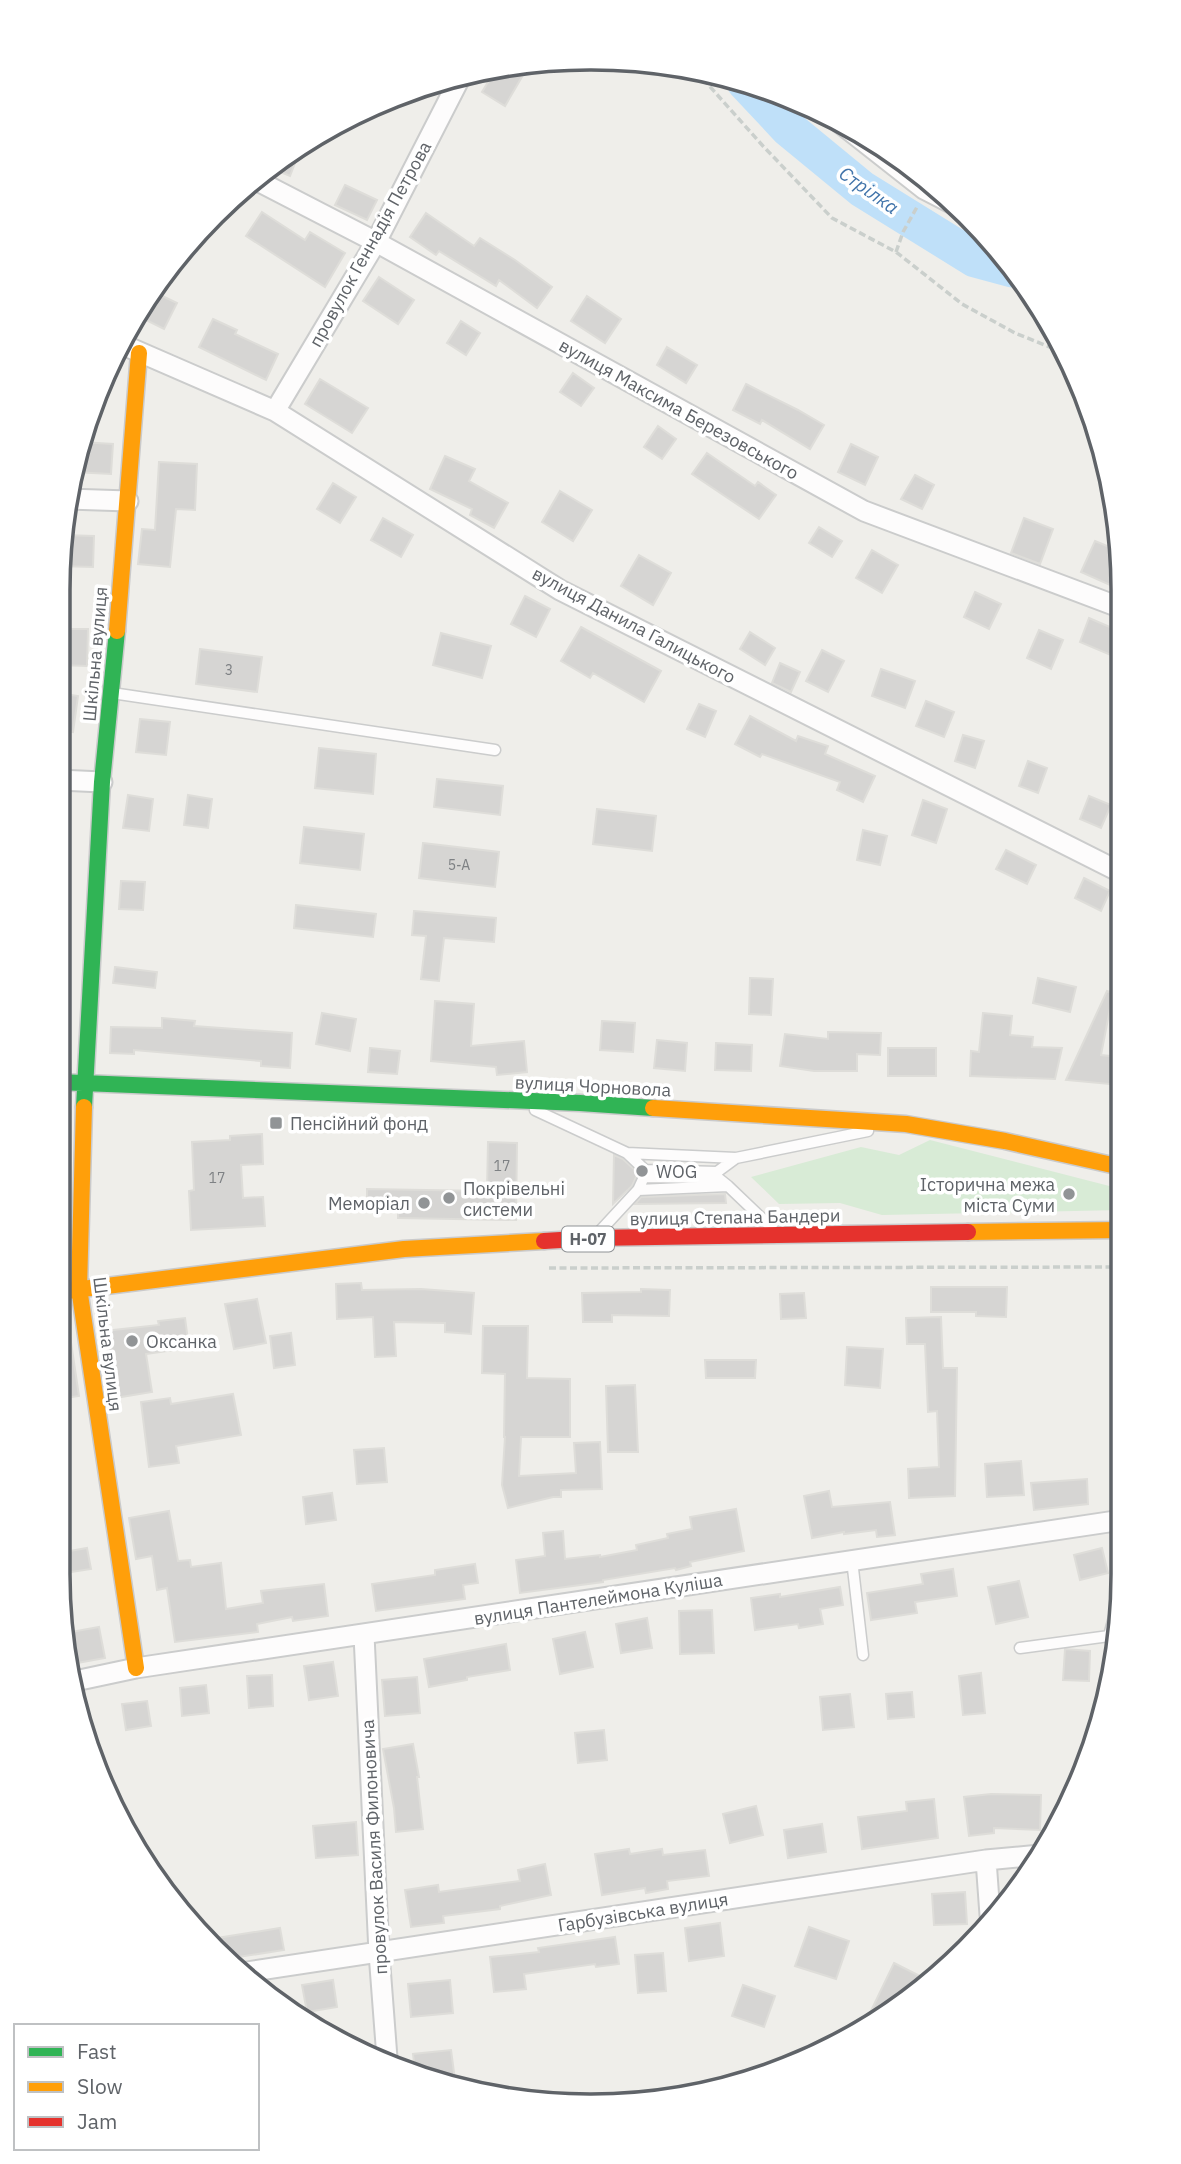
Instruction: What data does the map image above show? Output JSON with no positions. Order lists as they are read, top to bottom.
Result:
{
  "streets": {
    "main road": [
      "Шкільна вулиця",
      "вулиця Чорновола",
      "вулиця Степана Бандери",
      "Н-07"
    ],
    "street": [
      "провулок Геннадія Петрова",
      "вулиця Максима Березовського",
      "вулиця Данила Галицького",
      "вулиця Пантелеймона Куліша",
      "провулок Василя Филоновича",
      "Гарбузівська вулиця"
    ]
  },
  "crossings": [
    ["провулок Геннадія Петрова", "вулиця Максима Березовського"],
    ["провулок Геннадія Петрова", "вулиця Данила Галицького"],
    ["вулиця Данила Галицького", "Шкільна вулиця"],
    ["Шкільна вулиця", "вулиця Чорновола"],
    ["Шкільна вулиця", "вулиця Степана Бандери"],
    ["Шкільна вулиця", "вулиця Пантелеймона Куліша"],
    ["вулиця Пантелеймона Куліша", "провулок Василя Филоновича"],
    ["провулок Василя Филоновича", "Гарбузівська вулиця"]
  ],
  "water": ["Стрілка"],
  "places": {
    "transit": ["Пенсійний фонд"],
    "other": [
      "WOG",
      "Історична межа міста Суми",
      "Покрівельні системи",
      "Меморіал",
      "Оксанка"
    ]
  },
  "house_numbers": [
    "3",
    "5-А",
    "17",
    "17"
  ],
  "legend": ["Fast", "Slow", "Jam"]
}
